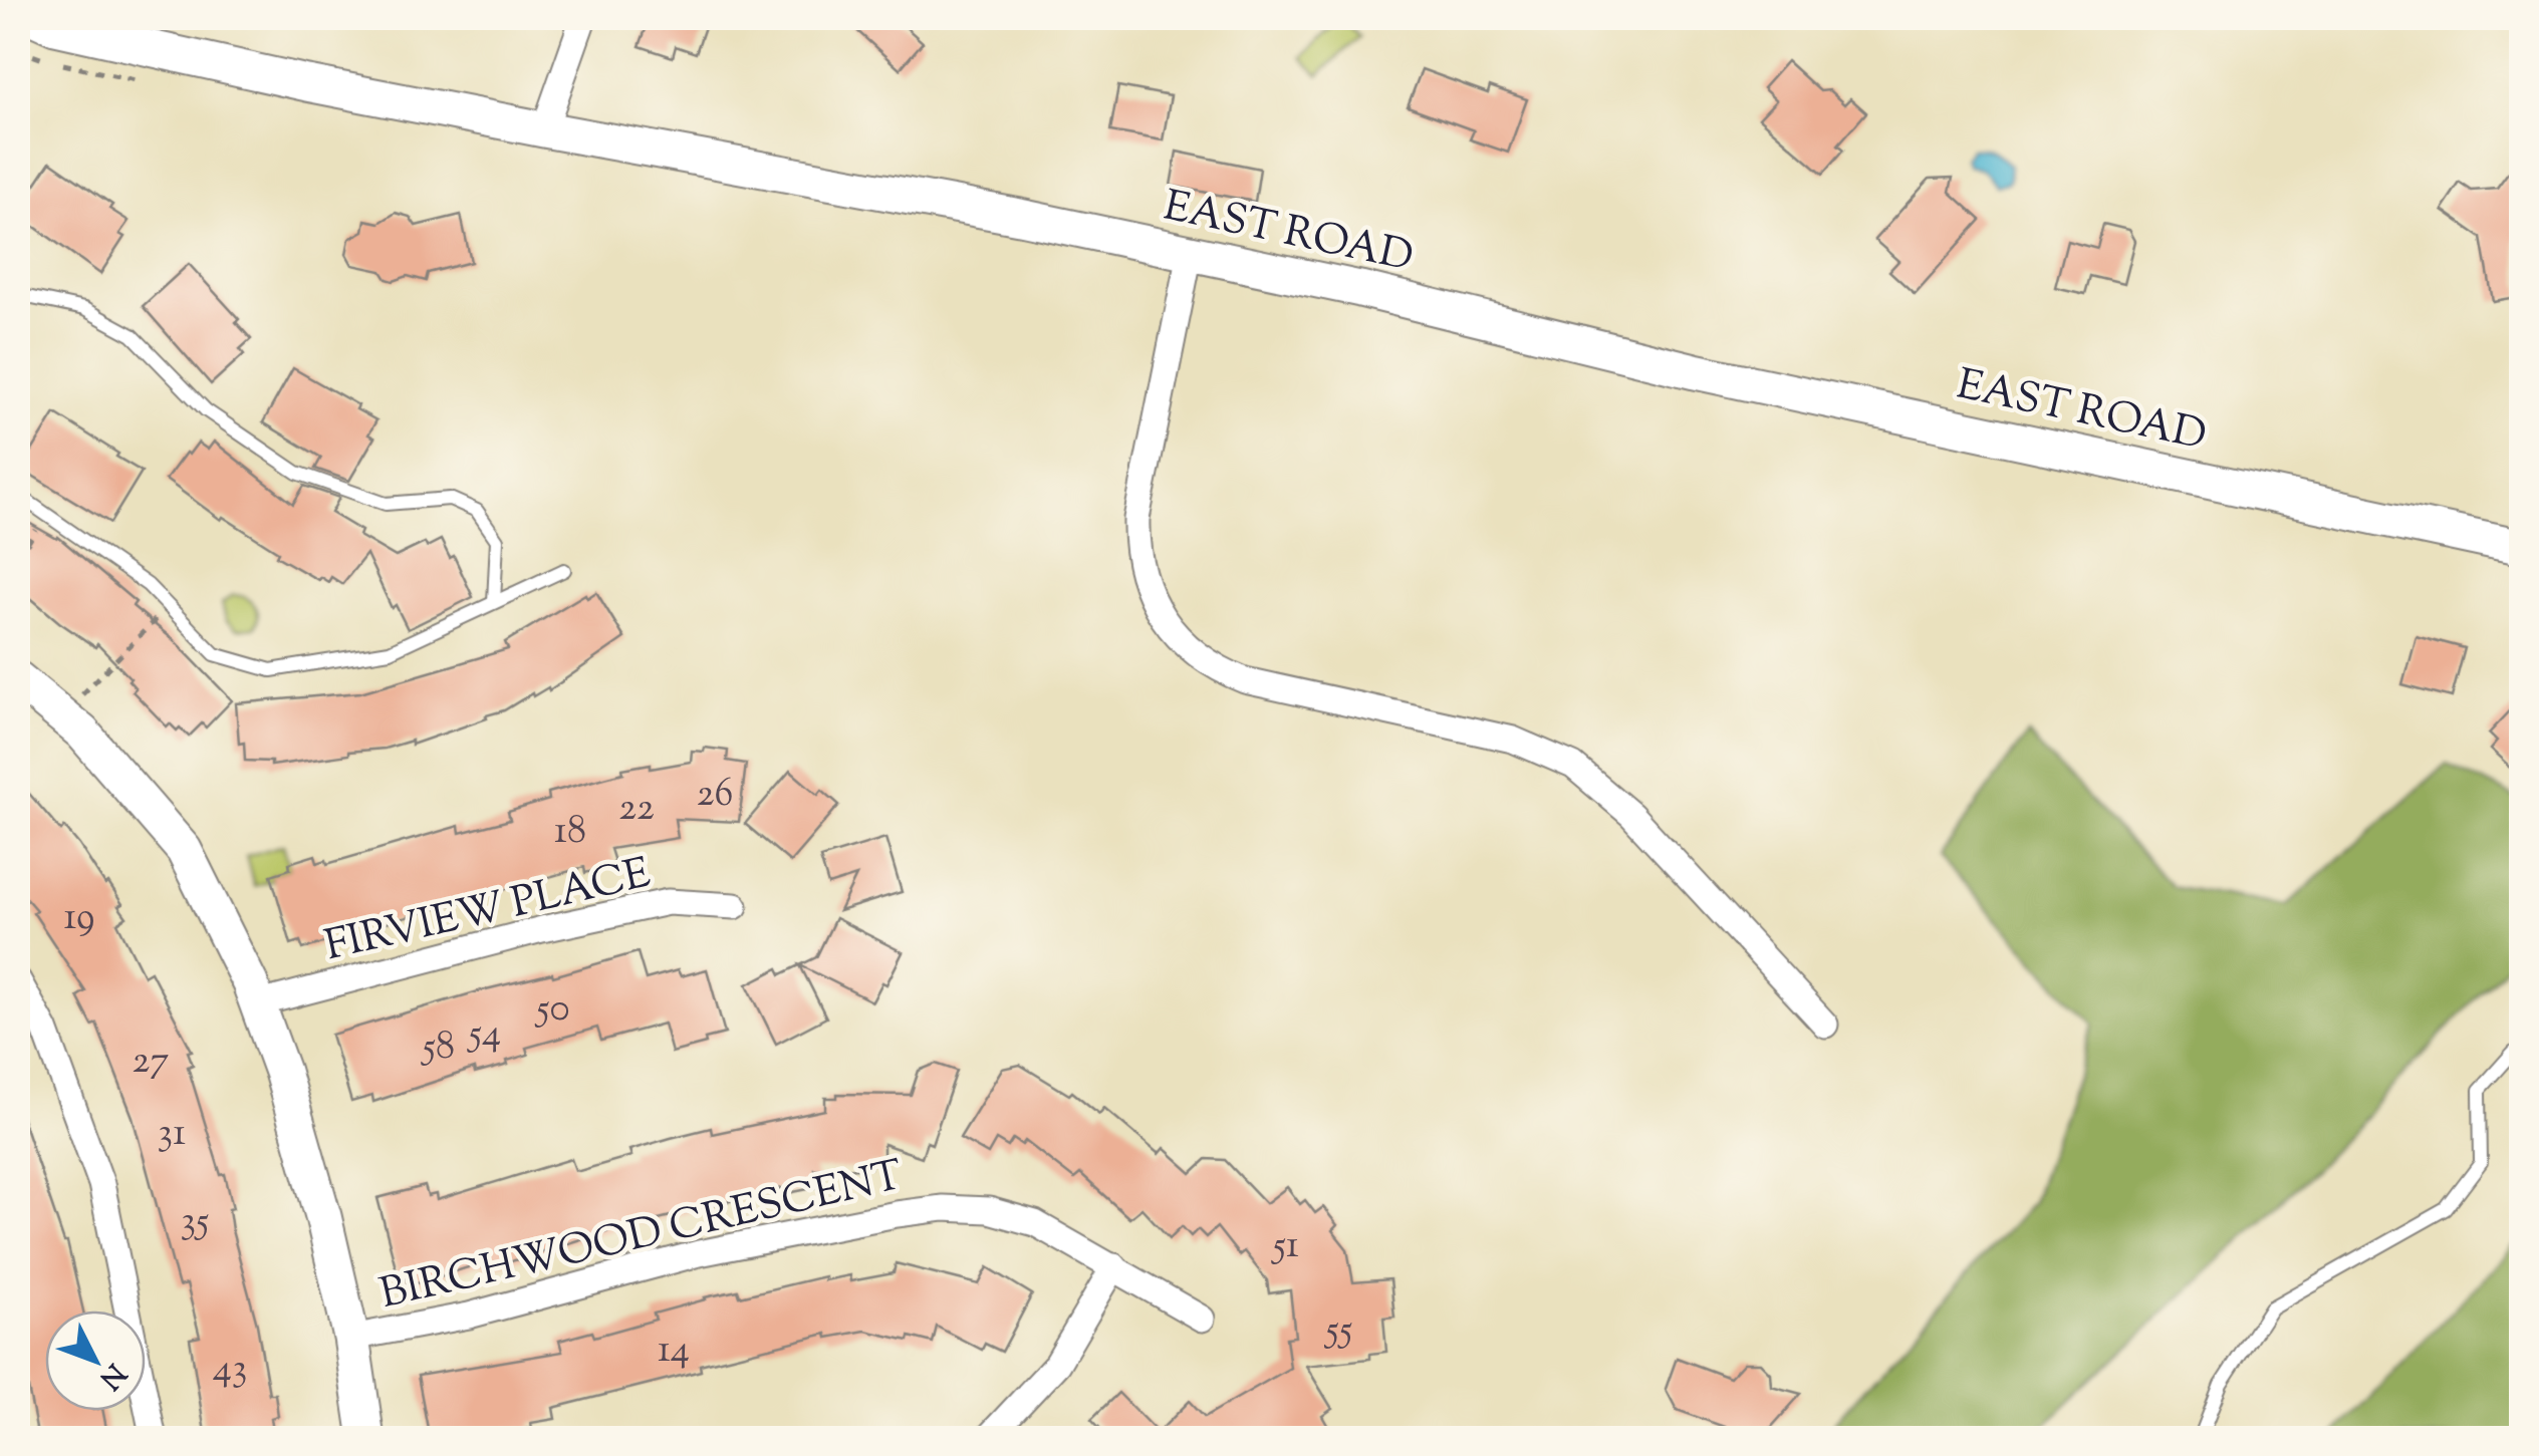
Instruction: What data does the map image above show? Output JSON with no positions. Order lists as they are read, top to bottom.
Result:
{
  "streets": {
    "main road": ["EAST ROAD"],
    "street": ["FIRVIEW PLACE", "BIRCHWOOD CRESCENT"]
  },
  "house_numbers": [
    "26",
    "22",
    "18",
    "19",
    "50",
    "54",
    "58",
    "27",
    "31",
    "35",
    "51",
    "55",
    "14",
    "43"
  ],
  "north": "bottom right"
}
